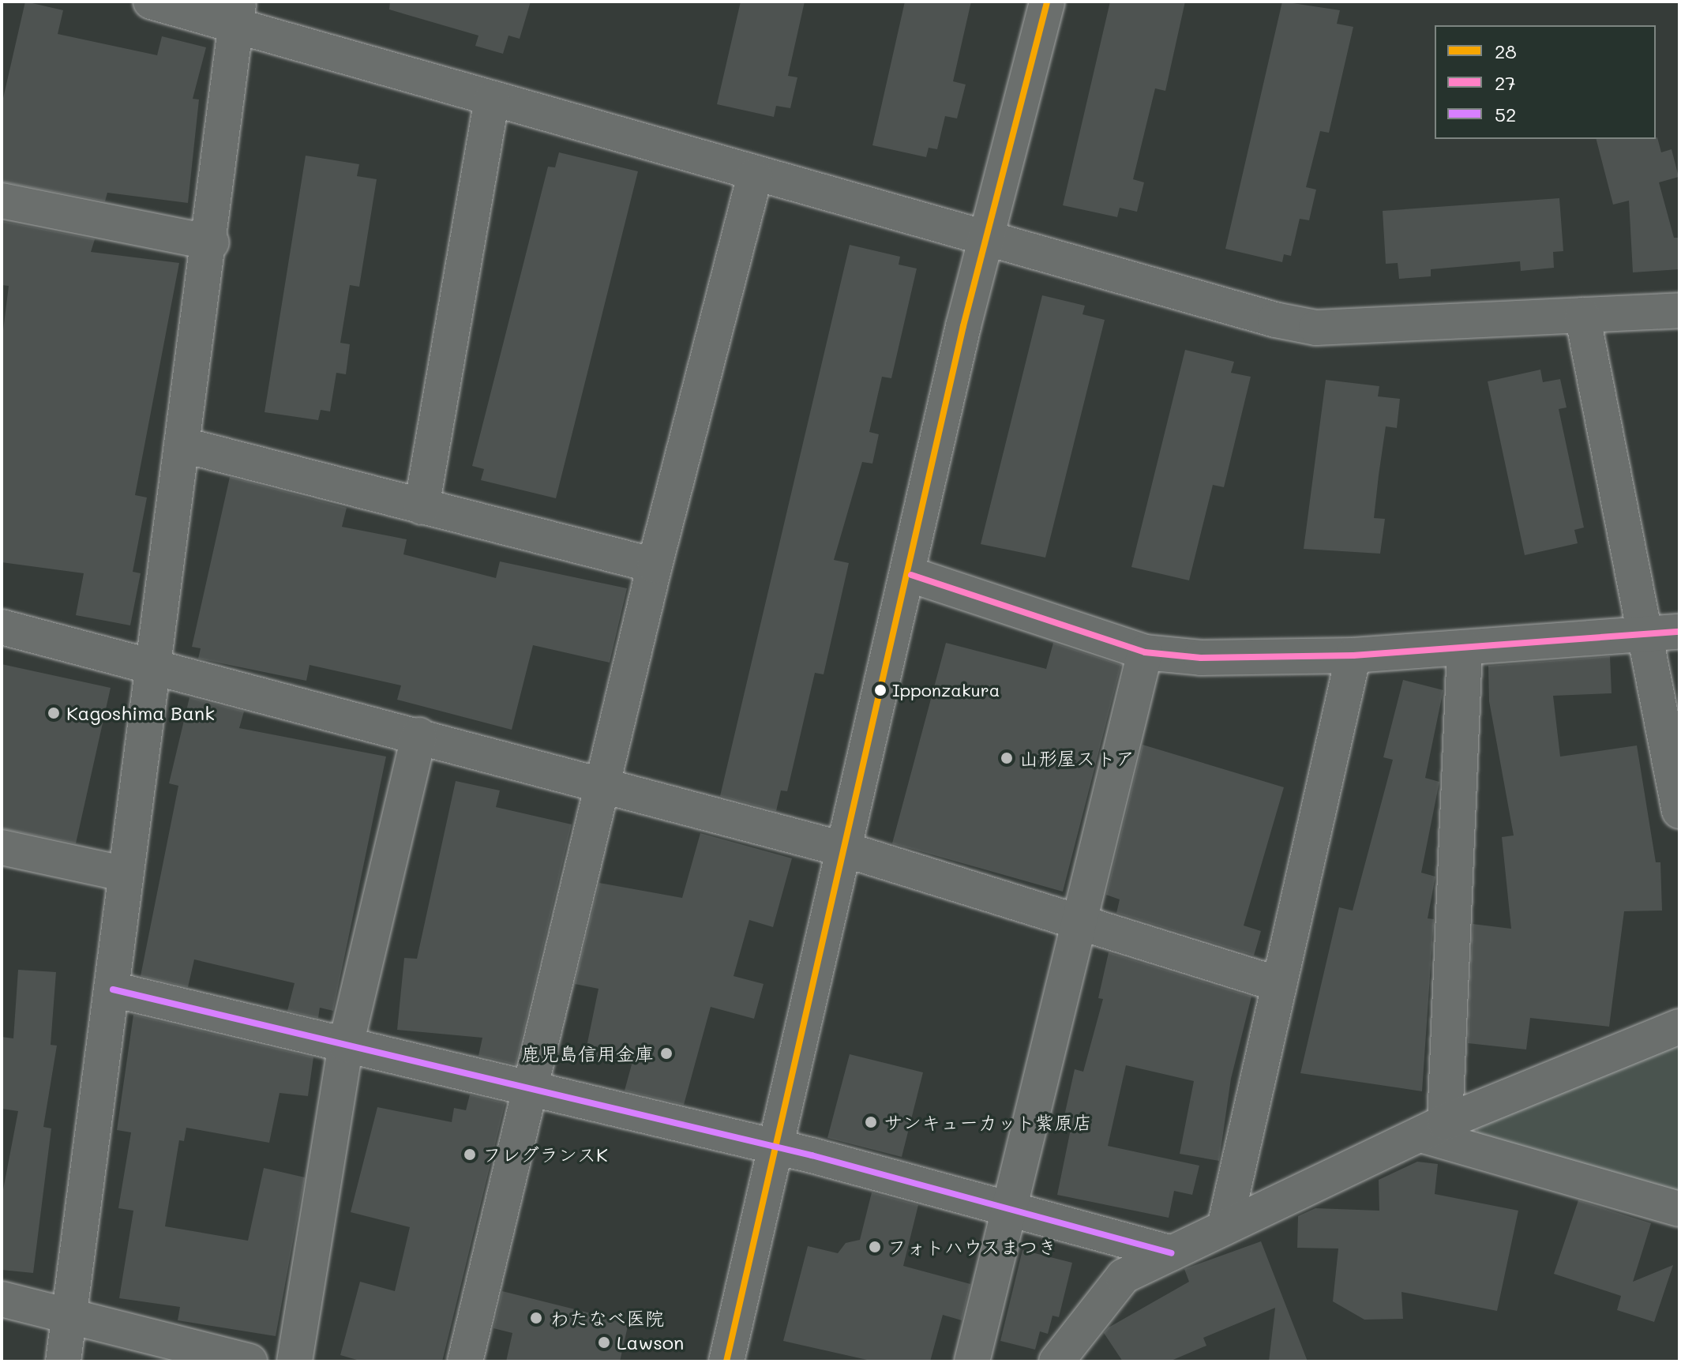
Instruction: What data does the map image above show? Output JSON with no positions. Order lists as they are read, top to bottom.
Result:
{
  "places": [
    "Ipponzakura",
    "Kagoshima Bank",
    "山形屋ストア",
    "鹿児島信用金庫",
    "サンキューカット紫原店",
    "フレグランスK",
    "フォトハウスまつき",
    "わたなべ医院",
    "Lawson"
  ],
  "lines": ["transit line 28", "transit line 27", "transit line 52"],
  "legend": ["28", "27", "52"]
}
